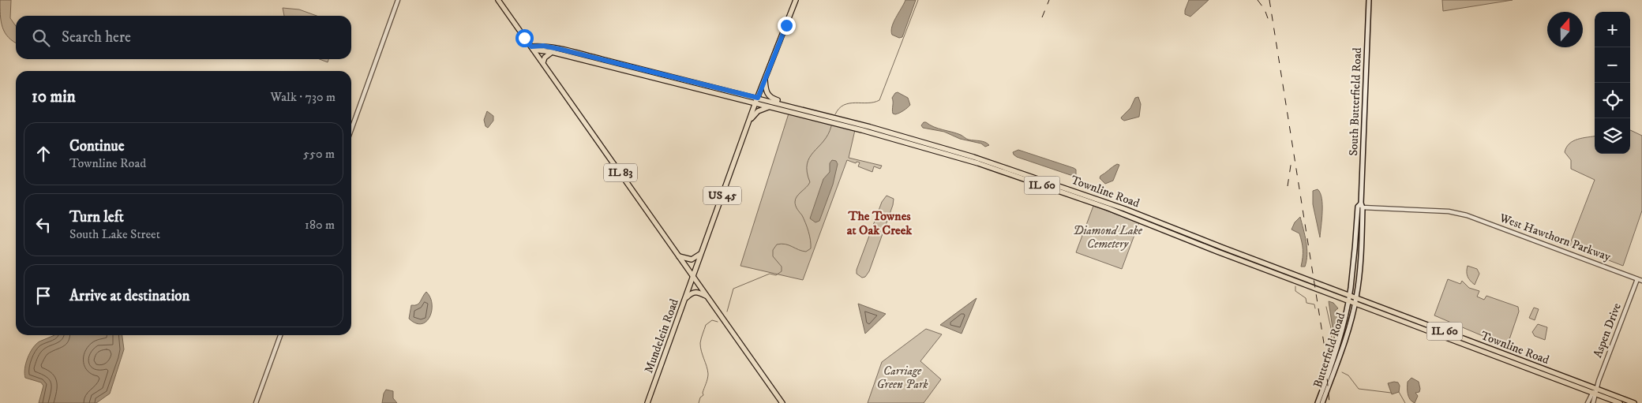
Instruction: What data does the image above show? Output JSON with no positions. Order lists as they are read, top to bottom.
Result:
{
  "streets": {
    "main road": [
      "South Butterfield Road",
      "IL 83",
      "IL 60",
      "Townline Road",
      "US 45",
      "Mundelein Road",
      "Butterfield Road"
    ],
    "street": ["West Hawthorn Parkway", "Aspen Drive"]
  },
  "crossings": [
    ["South Butterfield Road", "Townline Road"],
    ["South Butterfield Road", "West Hawthorn Parkway"],
    ["South Butterfield Road", "Butterfield Road"],
    ["IL 83", "Townline Road"],
    ["IL 83", "US 45"],
    ["IL 83", "Mundelein Road"],
    ["Townline Road", "US 45"],
    ["Townline Road", "Aspen Drive"],
    ["Townline Road", "Butterfield Road"],
    ["US 45", "Mundelein Road"],
    ["West Hawthorn Parkway", "Aspen Drive"]
  ],
  "districts": ["The Townes at Oak Creek"],
  "parks": ["Diamond Lake Cemetery", "Carriage Green Park"],
  "north": "top",
  "page": {
    "map_buttons": ["+", "−"],
    "search": "Search here",
    "heading": ["10 min", "Walk · 730 m"],
    "list": [
      ["Continue", "Townline Road", "550 m"],
      ["Turn left", "South Lake Street", "180 m"],
      "Arrive at destination"
    ]
  }
}
